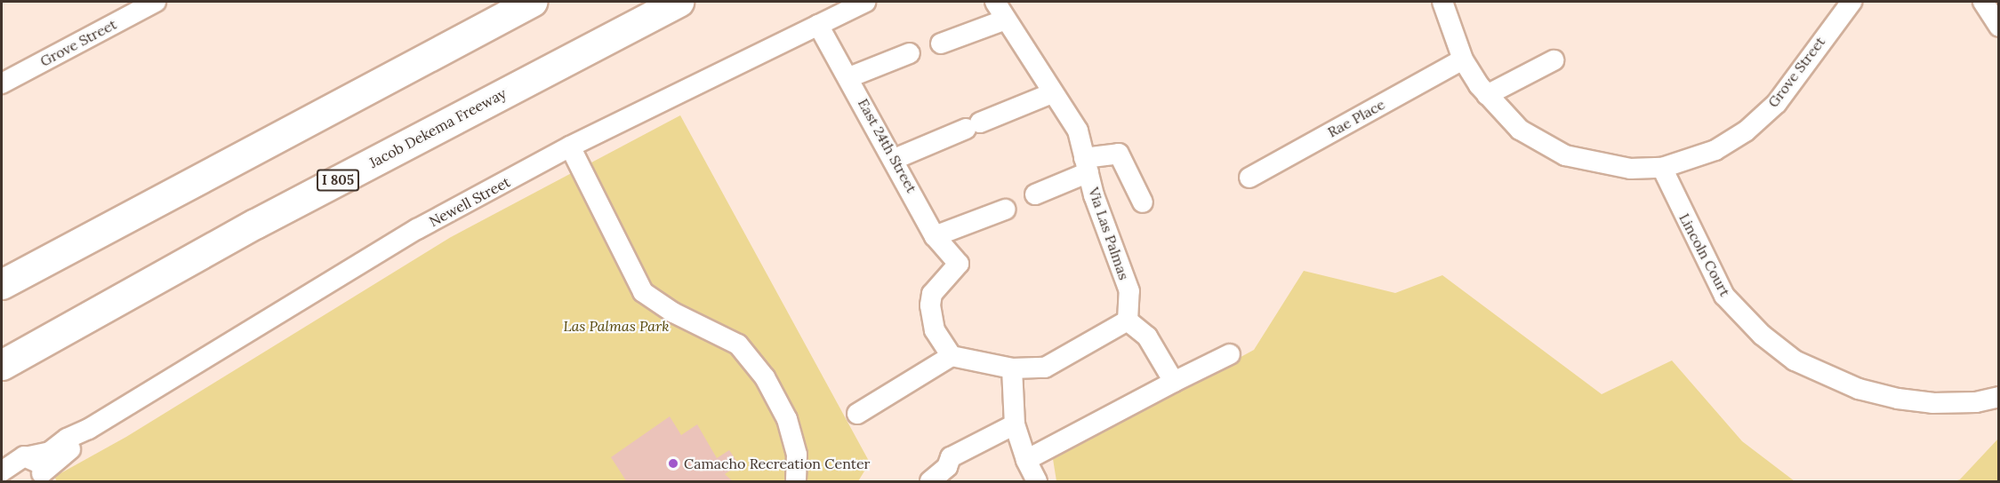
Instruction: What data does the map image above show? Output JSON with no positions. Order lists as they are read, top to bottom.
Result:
{
  "streets": {
    "highway": ["Jacob Dekema Freeway", "I 805"],
    "street": [
      "Grove Street",
      "Rae Place",
      "East 24th Street",
      "Newell Street",
      "Via Las Palmas",
      "Lincoln Court"
    ]
  },
  "crossings": [
    ["Grove Street", "Rae Place"],
    ["Grove Street", "Lincoln Court"],
    ["East 24th Street", "Newell Street"]
  ],
  "parks": ["Las Palmas Park"],
  "places": ["Camacho Recreation Center"]
}
